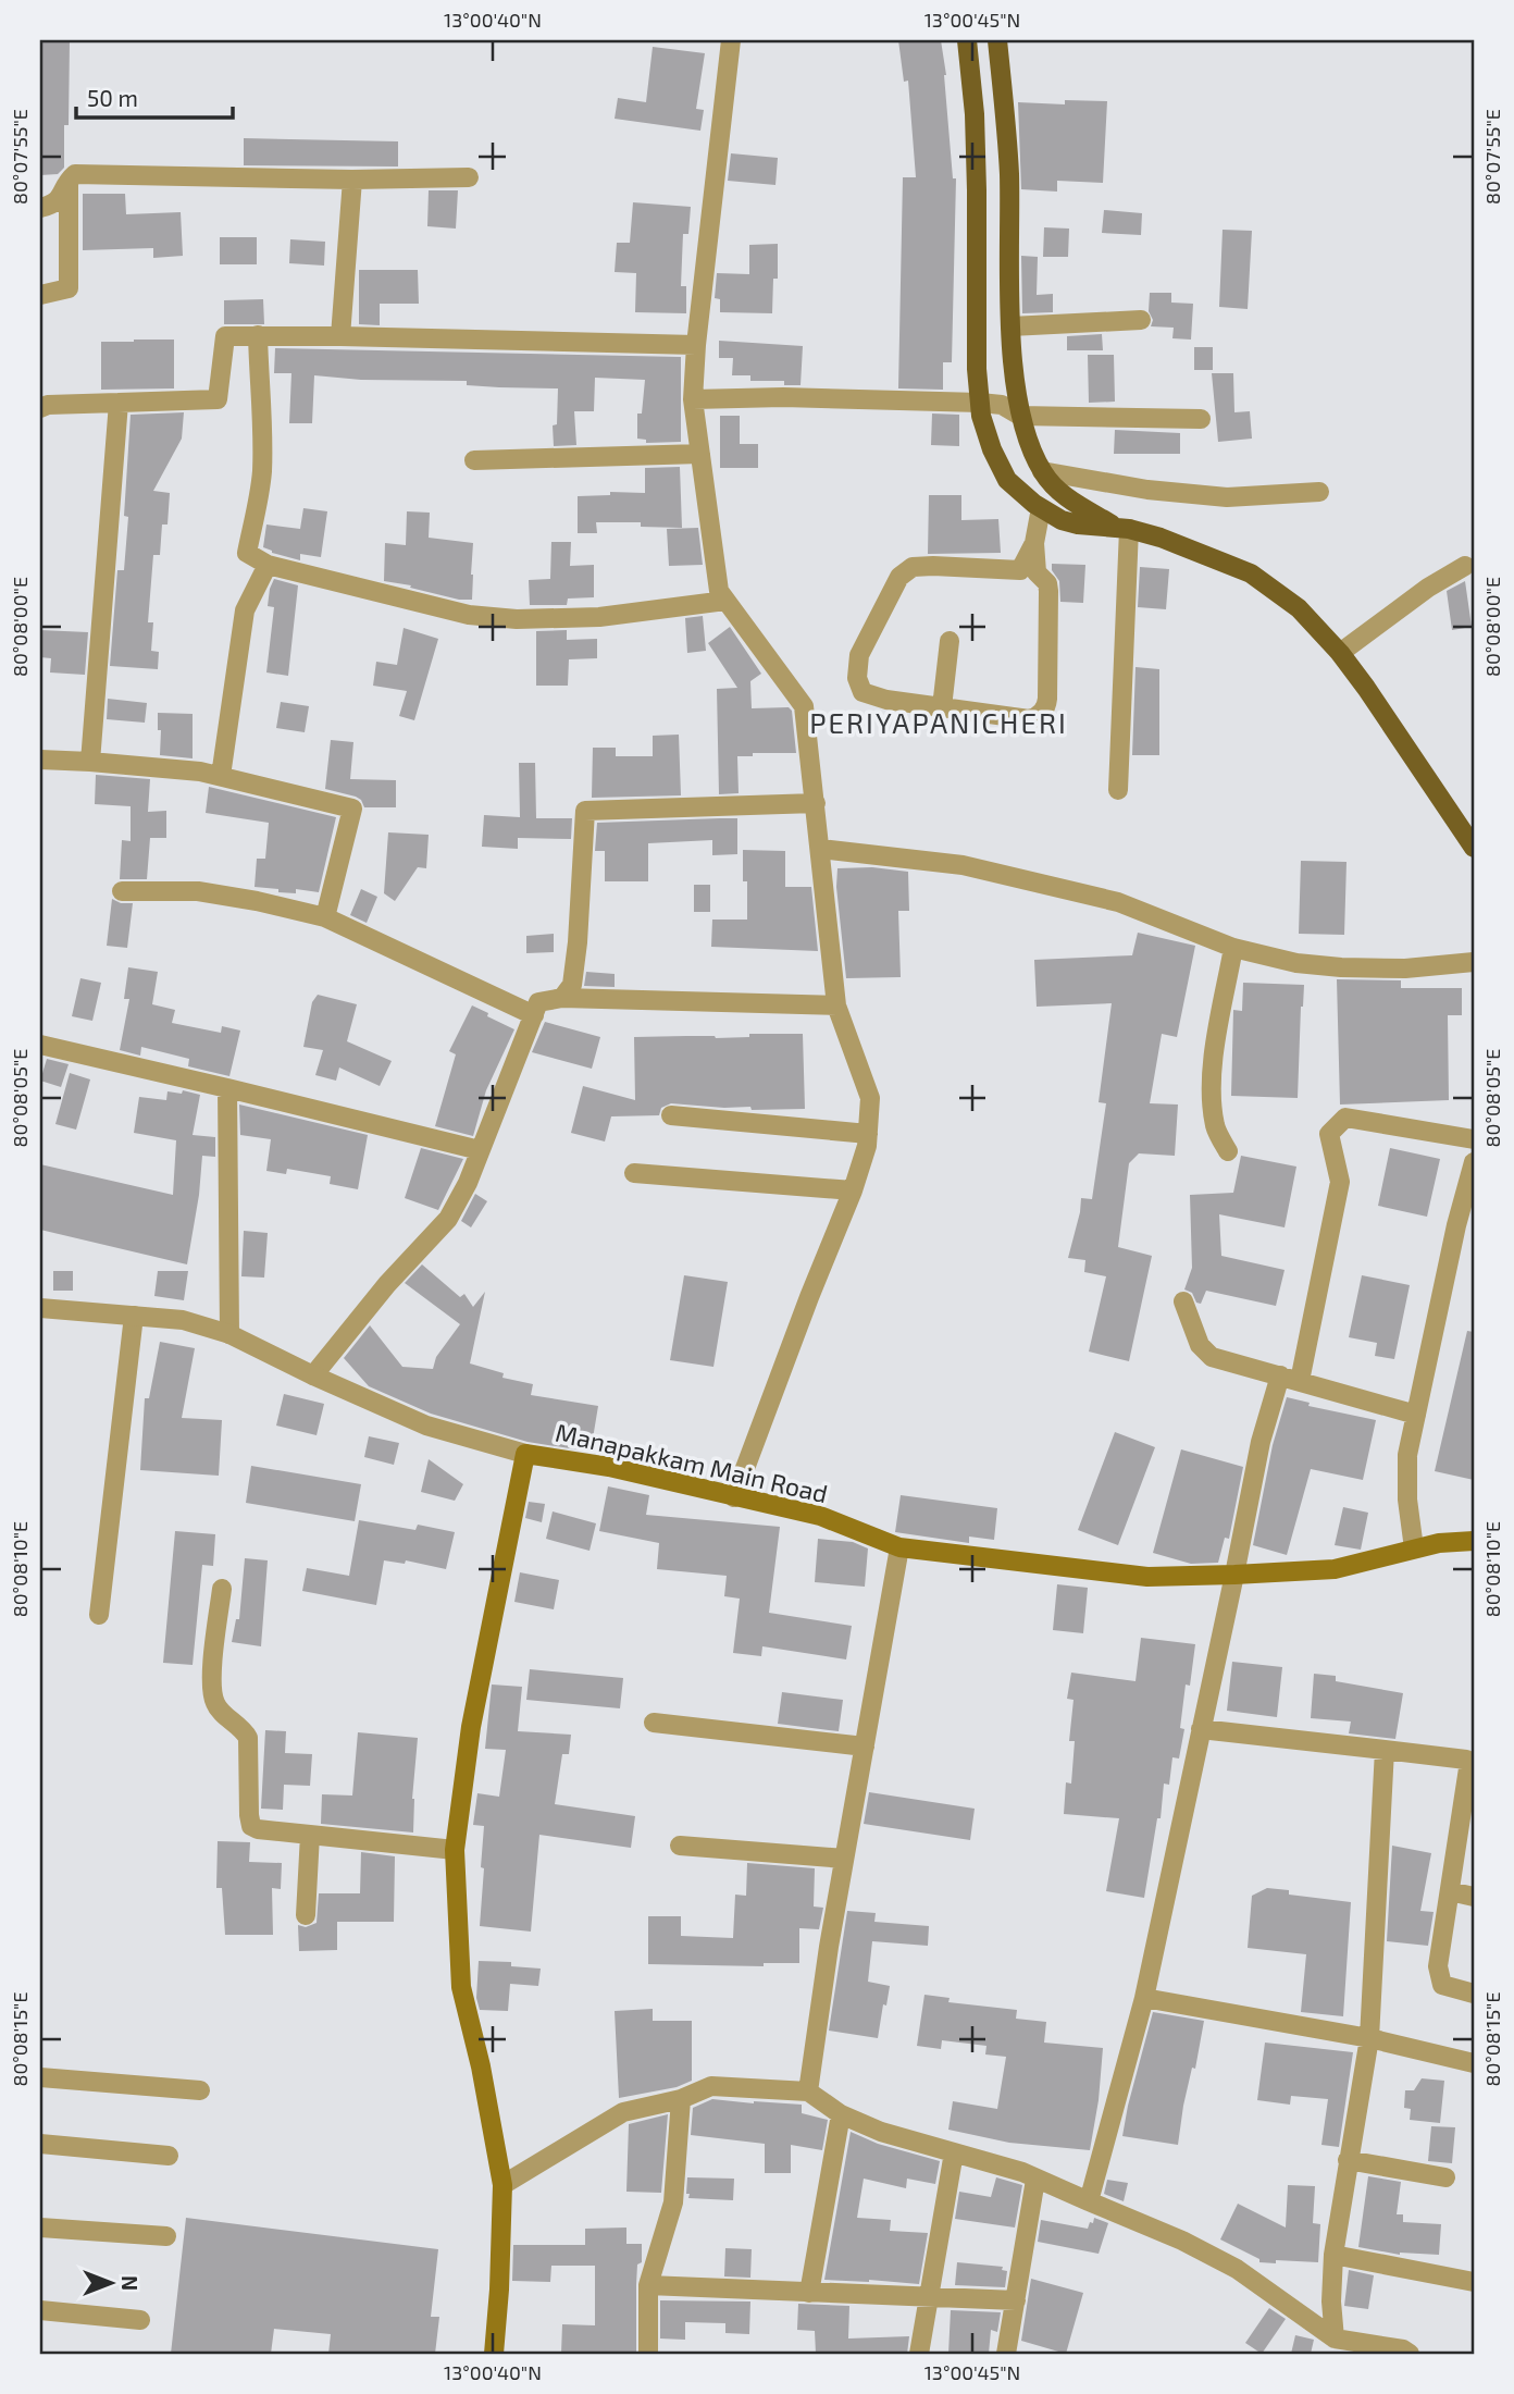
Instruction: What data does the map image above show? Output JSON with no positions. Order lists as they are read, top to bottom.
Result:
{
  "streets": {
    "main road": ["Manapakkam Main Road"]
  },
  "districts": ["PERIYAPANICHERI"],
  "scale_bar": "50 m",
  "north": "right",
  "coordinates": [
    "13°00'40\"N",
    "13°00'45\"N",
    "80°07'55\"E",
    "80°08'00\"E",
    "80°08'05\"E",
    "80°08'10\"E",
    "80°08'15\"E"
  ]
}
